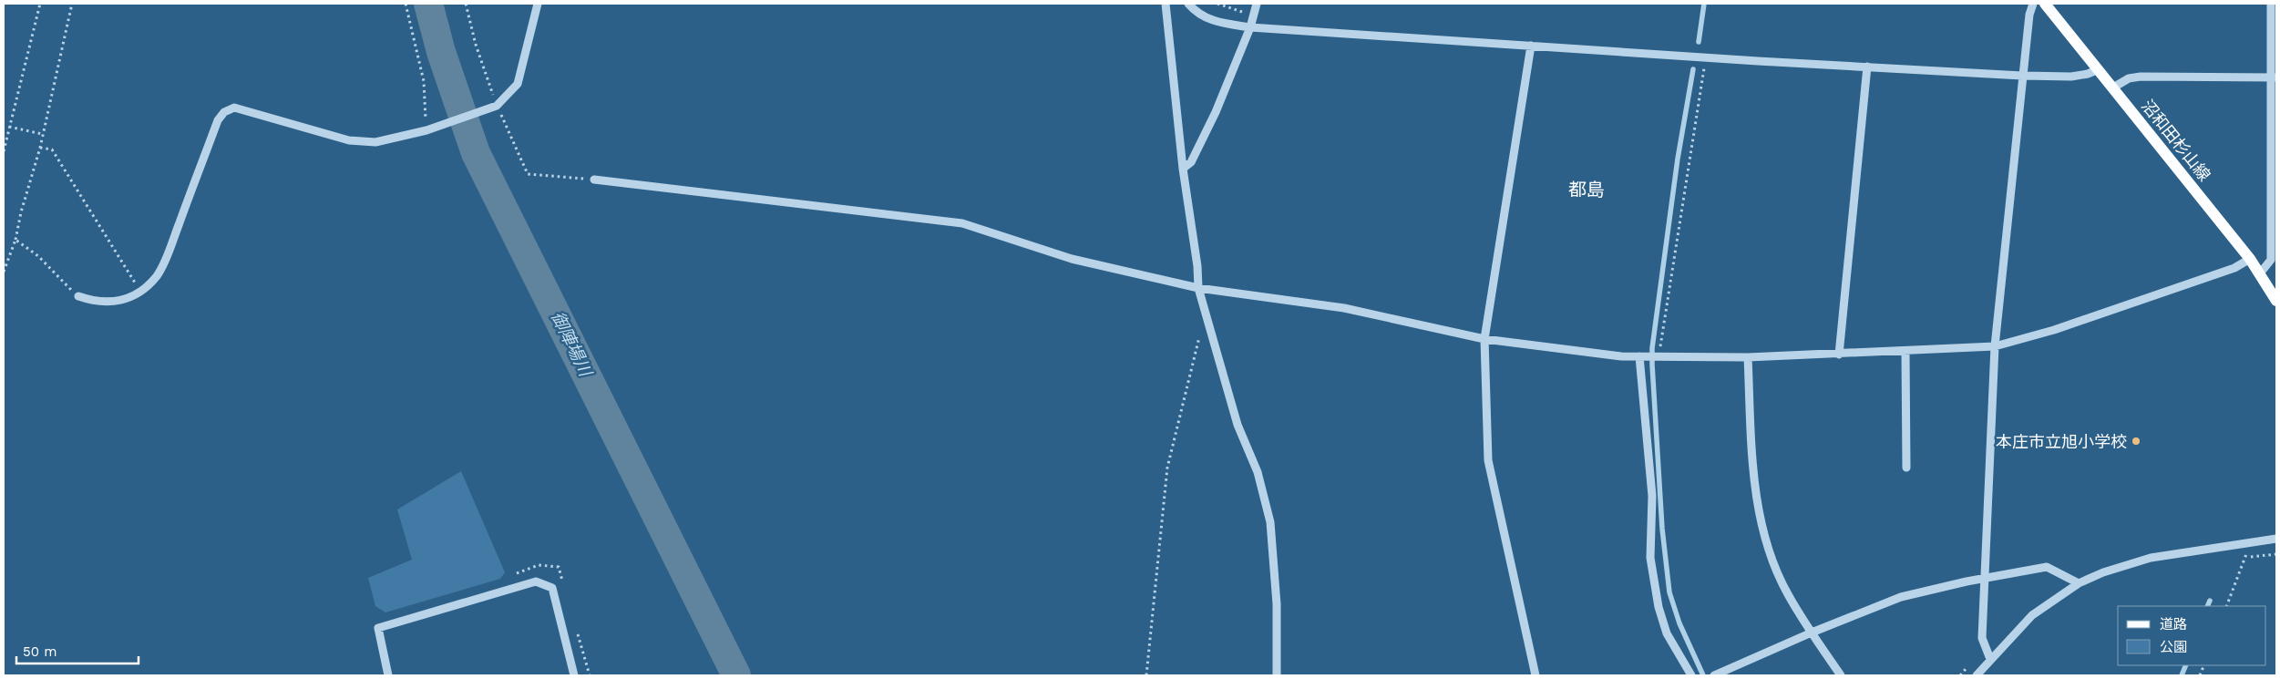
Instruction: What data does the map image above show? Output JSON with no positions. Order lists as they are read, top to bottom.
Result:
{
  "streets": {
    "main road": ["沼和田杉山線"]
  },
  "districts": ["都島"],
  "water": ["御陣場川"],
  "places": ["本庄市立旭小学校"],
  "legend": ["道路", "公園"],
  "scale_bar": "50 m"
}
